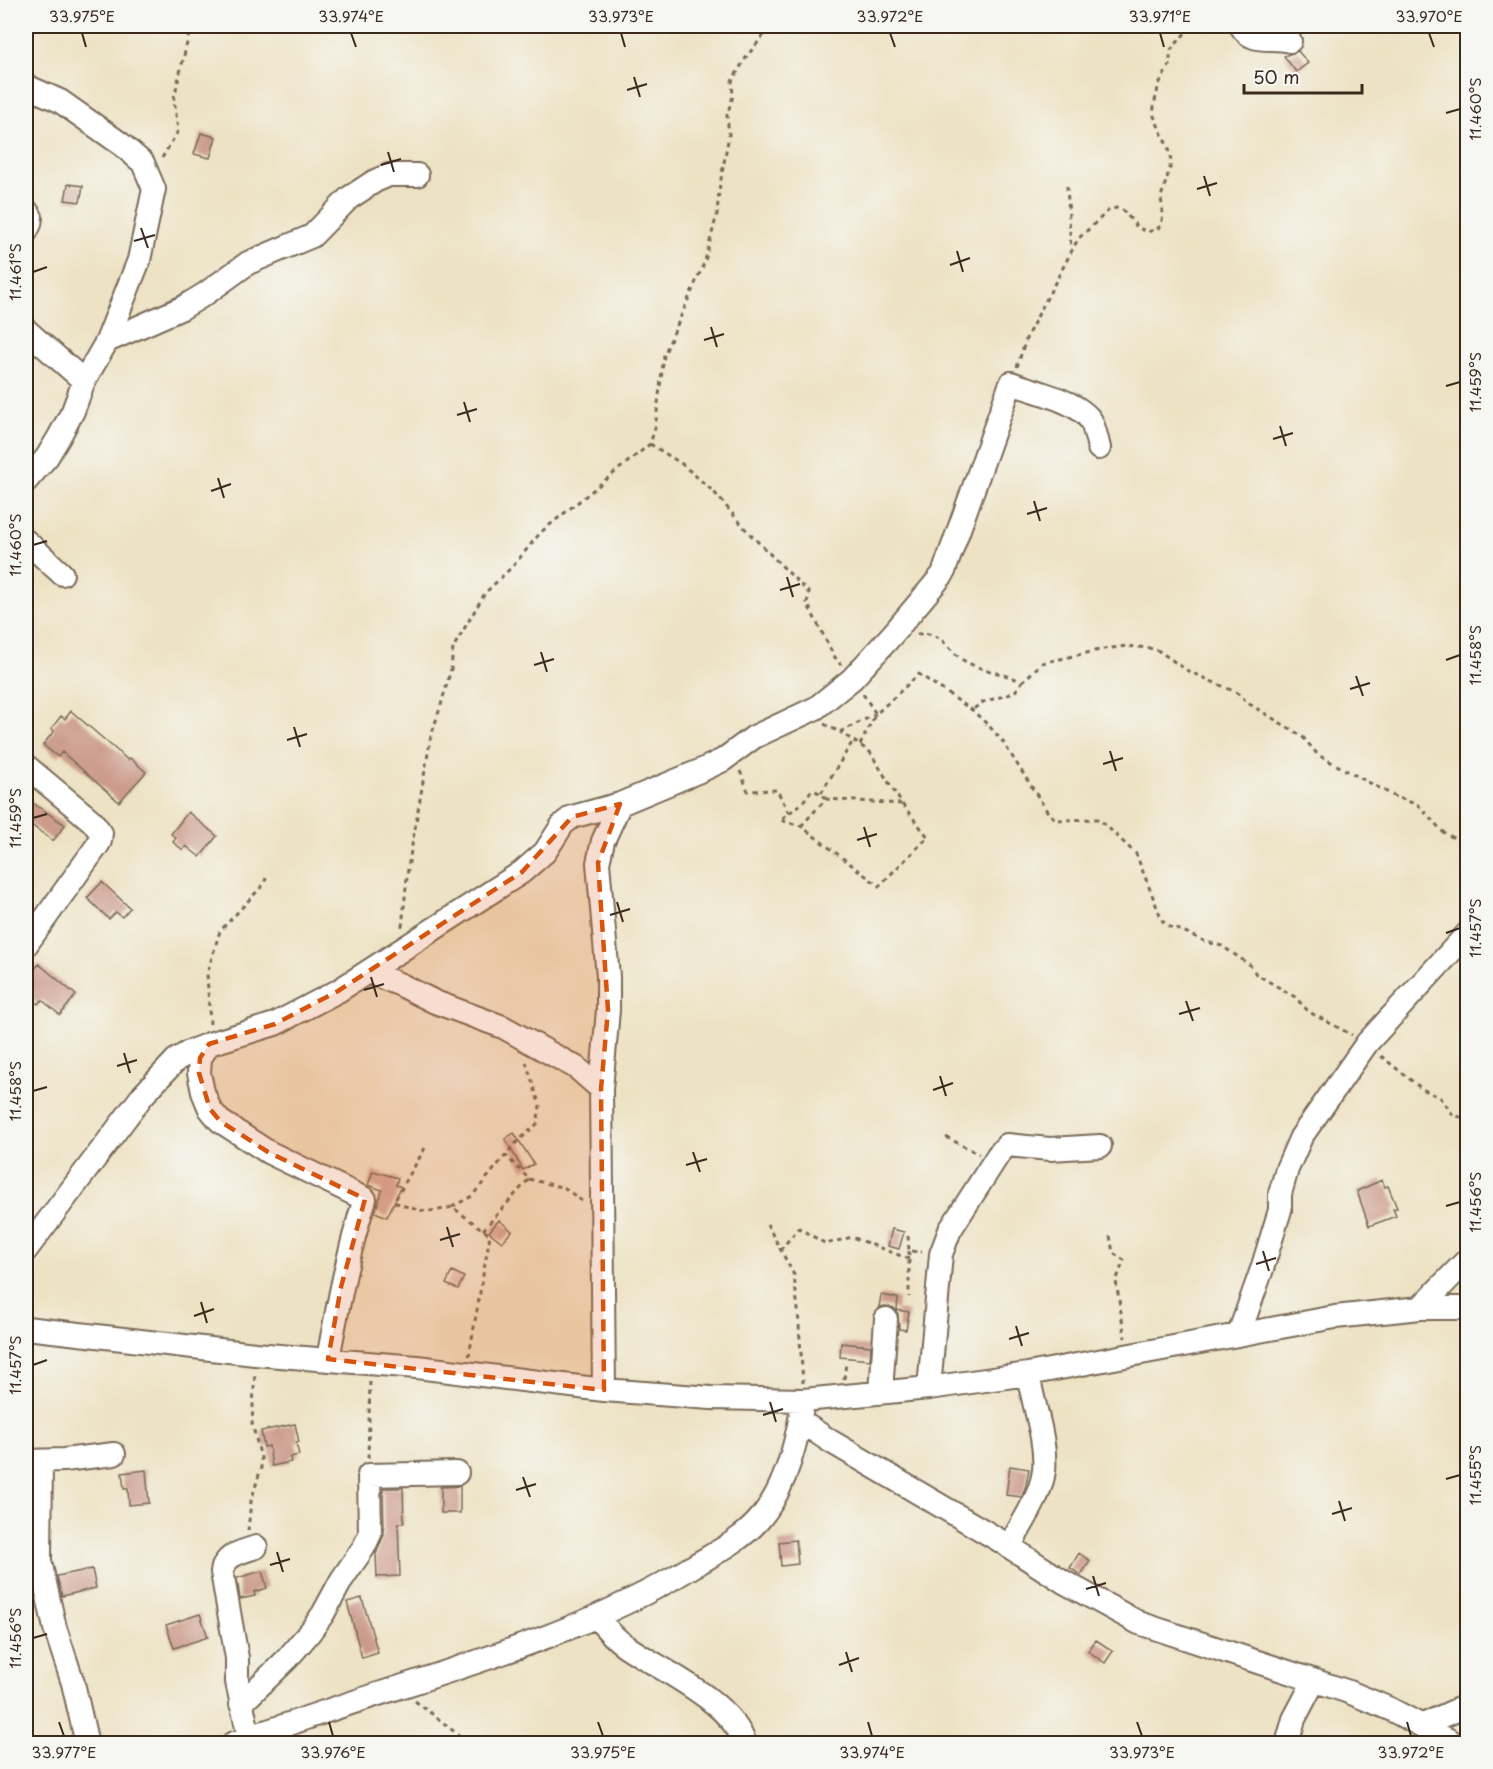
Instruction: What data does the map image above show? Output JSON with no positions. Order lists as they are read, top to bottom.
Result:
{
  "scale_bar": "50 m",
  "coordinates": [
    "33.975°E",
    "33.974°E",
    "33.973°E",
    "33.972°E",
    "33.971°E",
    "33.970°E",
    "11.460°S",
    "11.461°S",
    "11.459°S",
    "11.458°S",
    "11.457°S",
    "11.456°S",
    "11.455°S",
    "33.977°E",
    "33.976°E"
  ]
}
